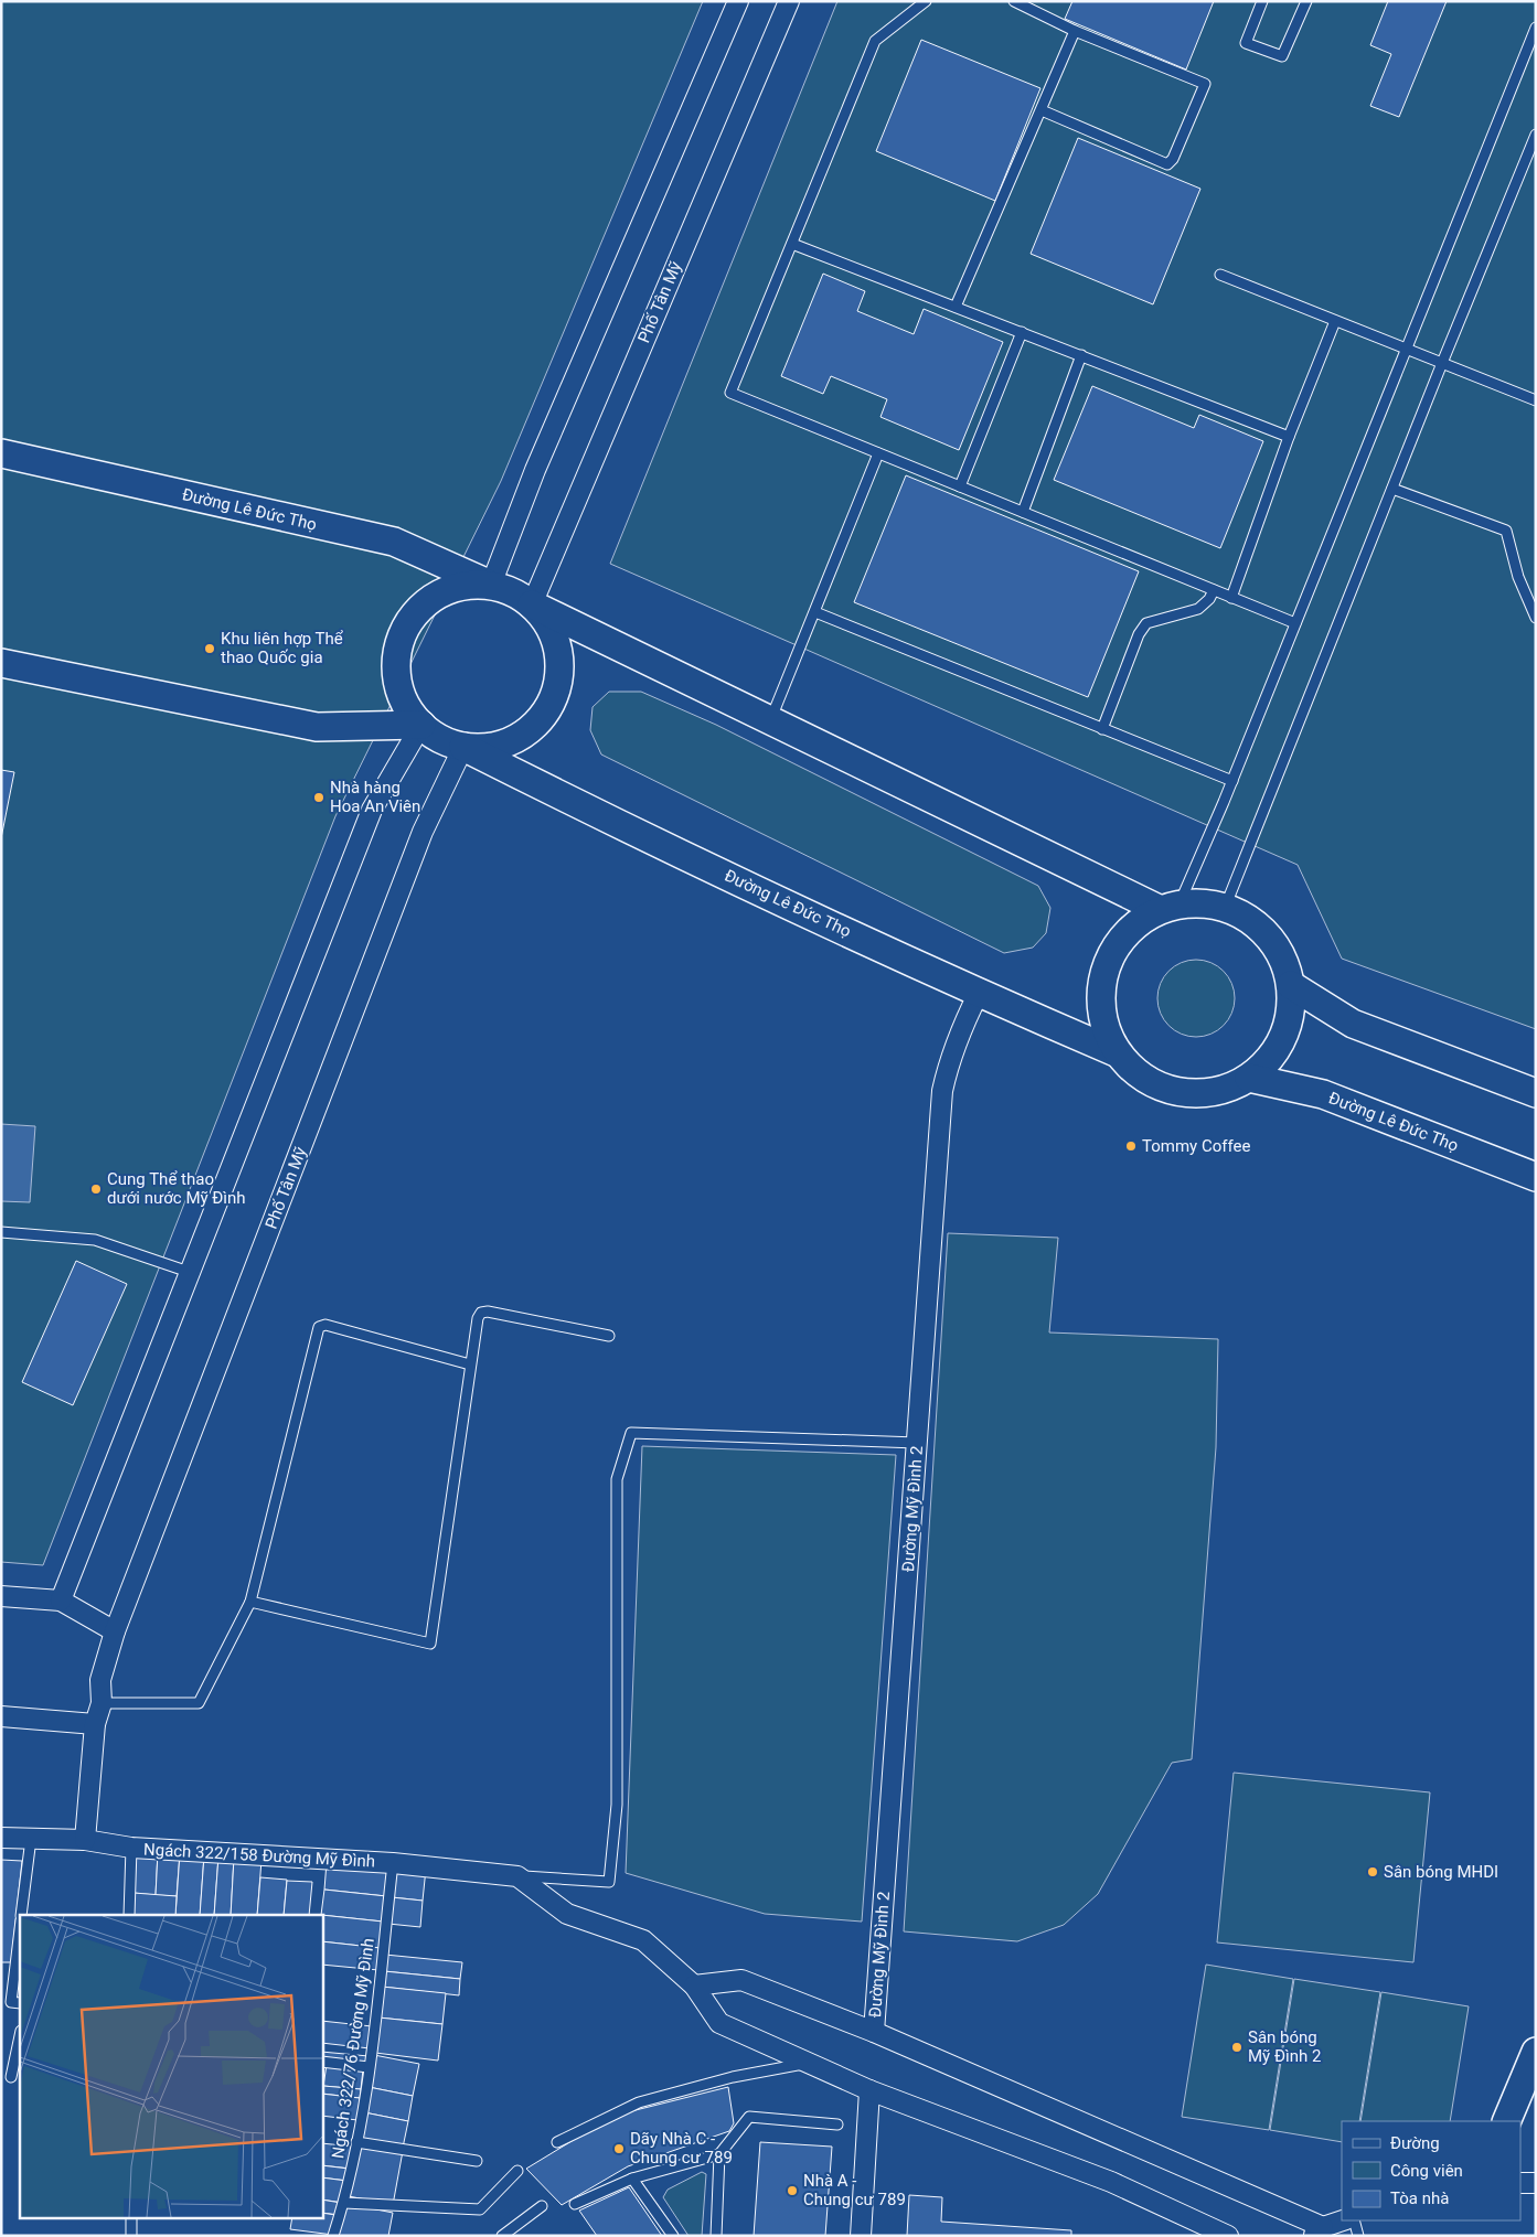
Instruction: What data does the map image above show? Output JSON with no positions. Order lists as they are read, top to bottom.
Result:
{
  "streets": {
    "main road": ["Đường Lê Đức Thọ"],
    "street": ["Phố Tân Mỹ", "Đường Mỹ Đình 2", "Ngách 322/158 Đường Mỹ Đình"],
    "lane": ["Ngách 322/76 Đường Mỹ Đình"]
  },
  "crossings": [
    ["Phố Tân Mỹ", "Đường Lê Đức Thọ"],
    ["Phố Tân Mỹ", "Ngách 322/158 Đường Mỹ Đình"],
    ["Đường Lê Đức Thọ", "Đường Mỹ Đình 2"],
    ["Ngách 322/158 Đường Mỹ Đình", "Ngách 322/76 Đường Mỹ Đình"]
  ],
  "places": [
    "Khu liên hợp Thể thao Quốc gia",
    "Nhà hàng Hoa An Viên",
    "Tommy Coffee",
    "Cung Thể thao dưới nước Mỹ Đình",
    "Sân bóng MHDI",
    "Sân bóng Mỹ Đình 2",
    "Dãy Nhà C - Chung cư 789",
    "Nhà A - Chung cư 789"
  ],
  "legend": ["Đường", "Công viên", "Tòa nhà"]
}
